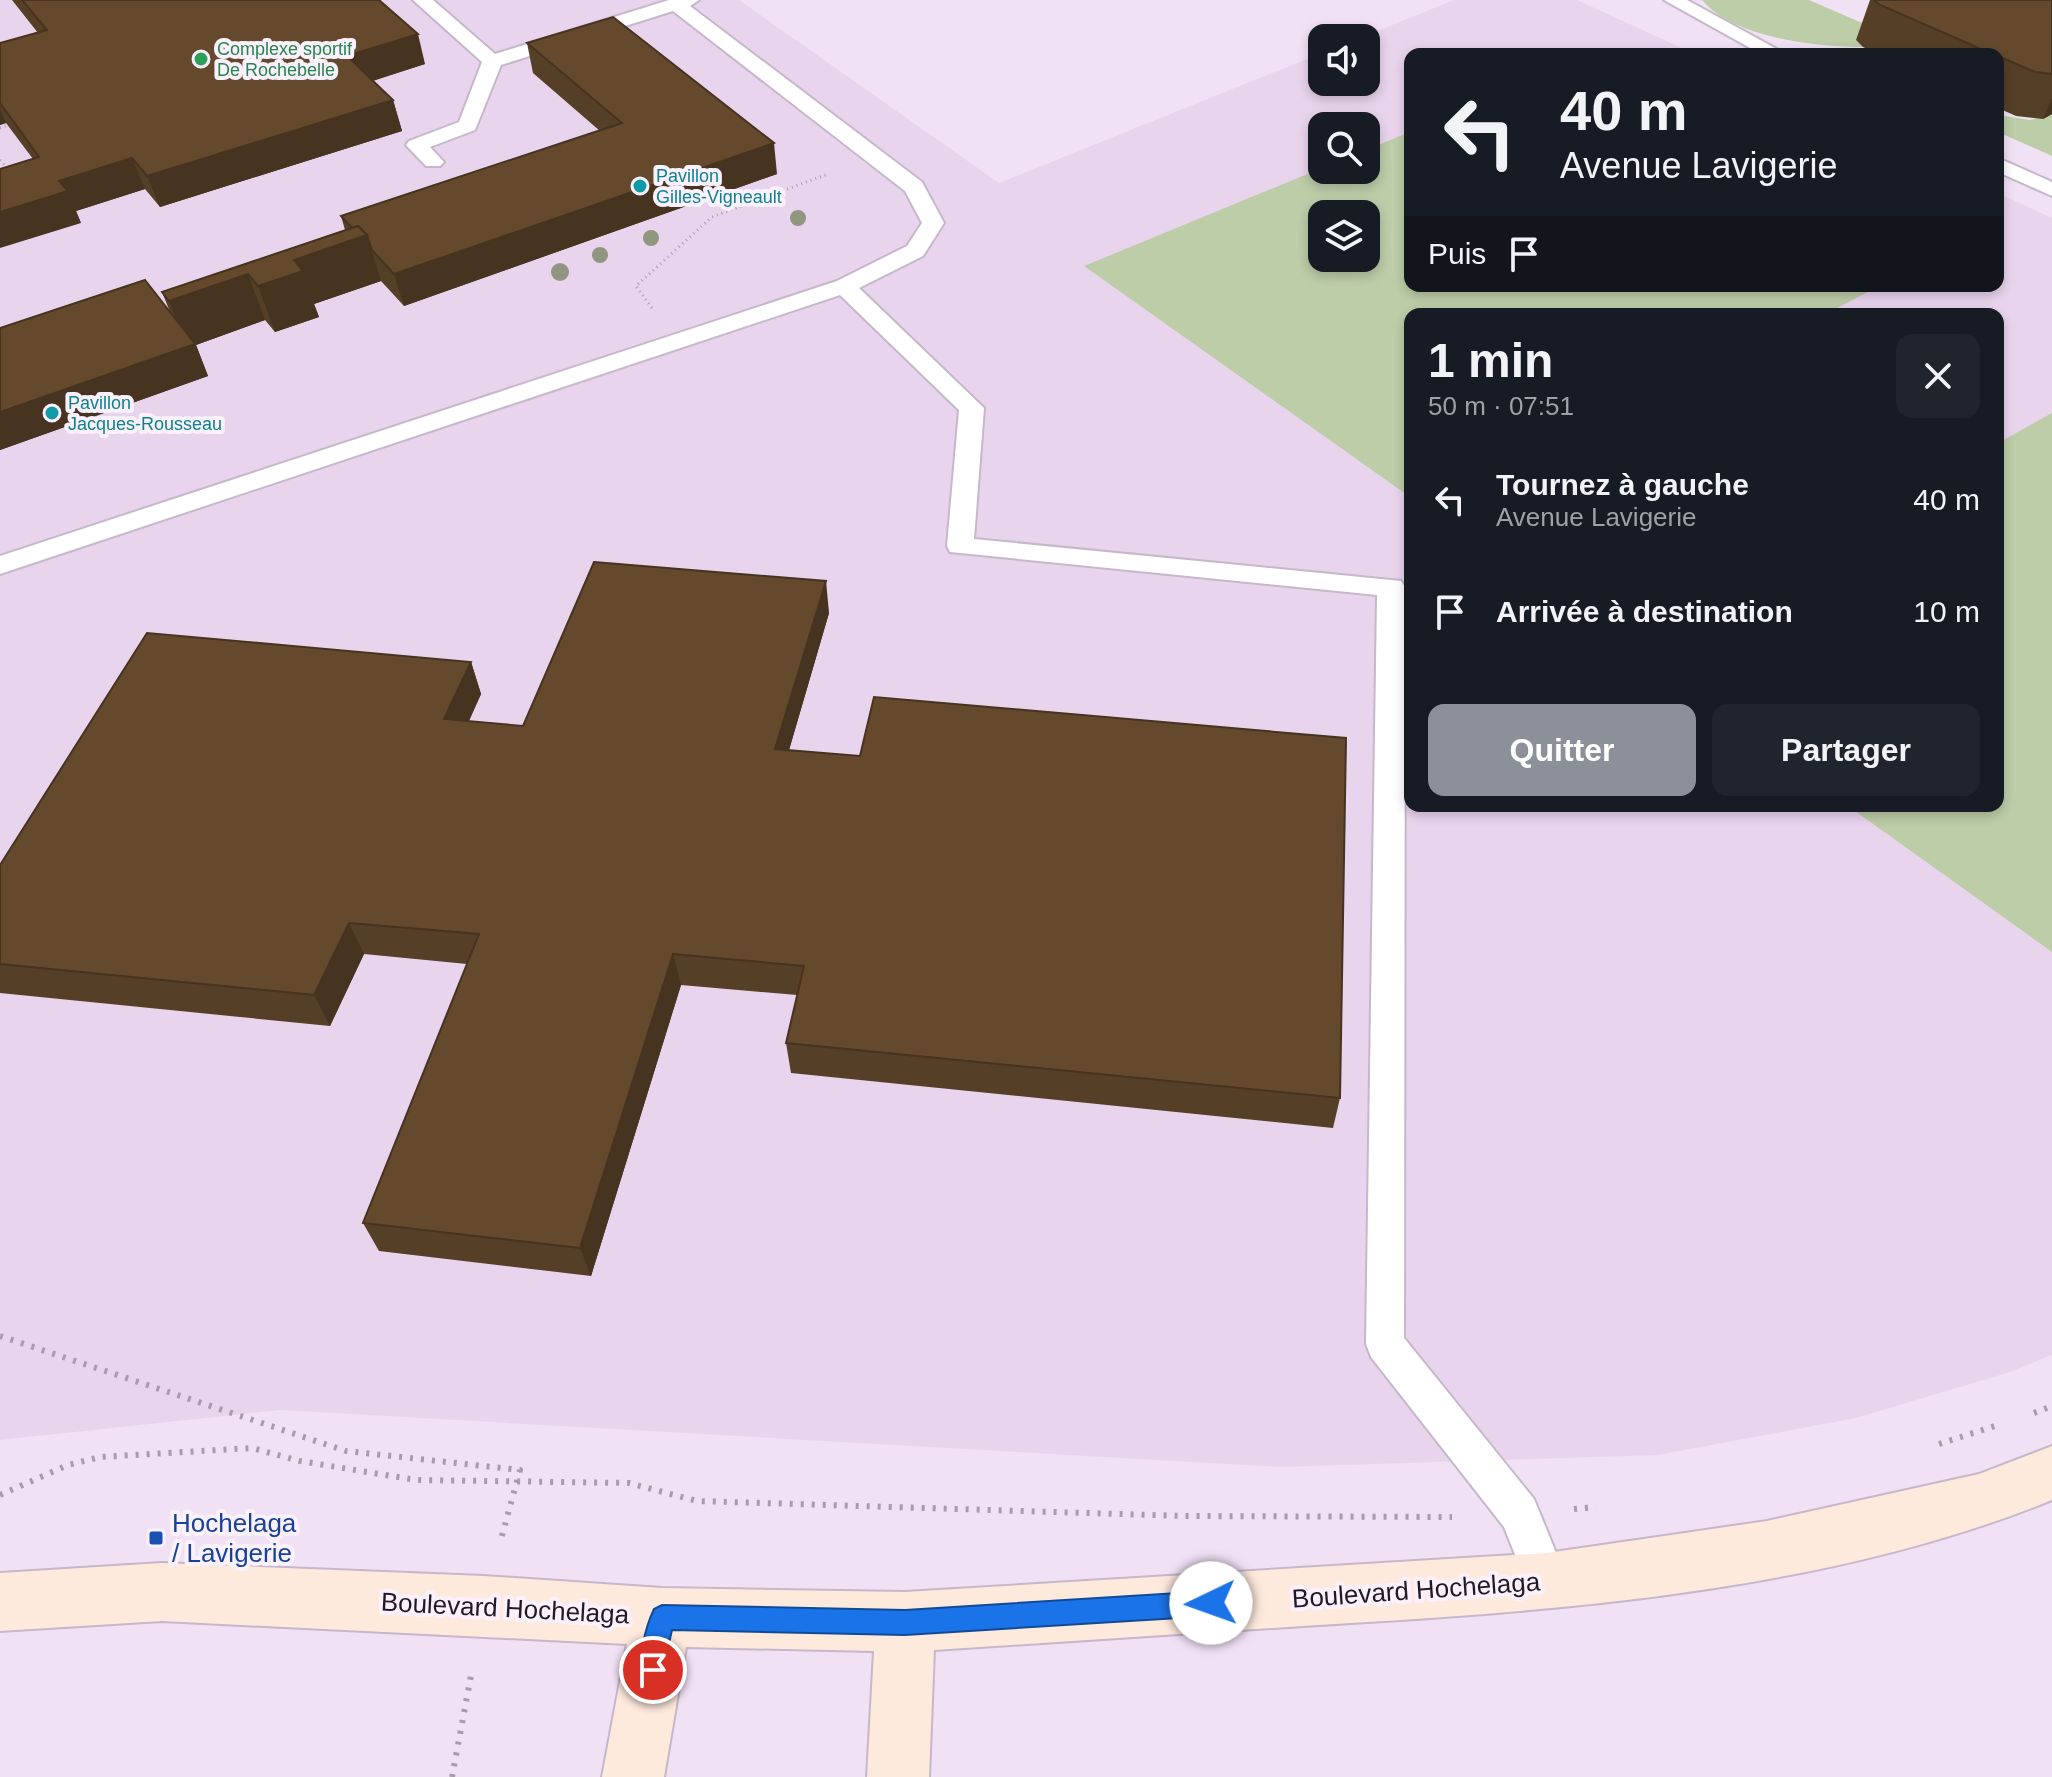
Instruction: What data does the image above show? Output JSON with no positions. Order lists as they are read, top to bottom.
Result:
{
  "streets": {
    "main road": ["Boulevard Hochelaga"]
  },
  "places": {
    "other": ["Complexe sportif De Rochebelle", "Pavillon Gilles-Vigneault", "Pavillon Jacques-Rousseau"],
    "transit": ["Hochelaga / Lavigerie"]
  },
  "page": {
    "turn": ["40 m", "Avenue Lavigerie"],
    "then": "Puis",
    "heading": ["1 min", "50 m · 07:51"],
    "list": [
      {
        "name": "Tournez à gauche",
        "note": "Avenue Lavigerie",
        "value": "40 m"
      },
      {
        "name": "Arrivée à destination",
        "value": "10 m"
      }
    ],
    "buttons": ["Quitter", "Partager"]
  }
}
